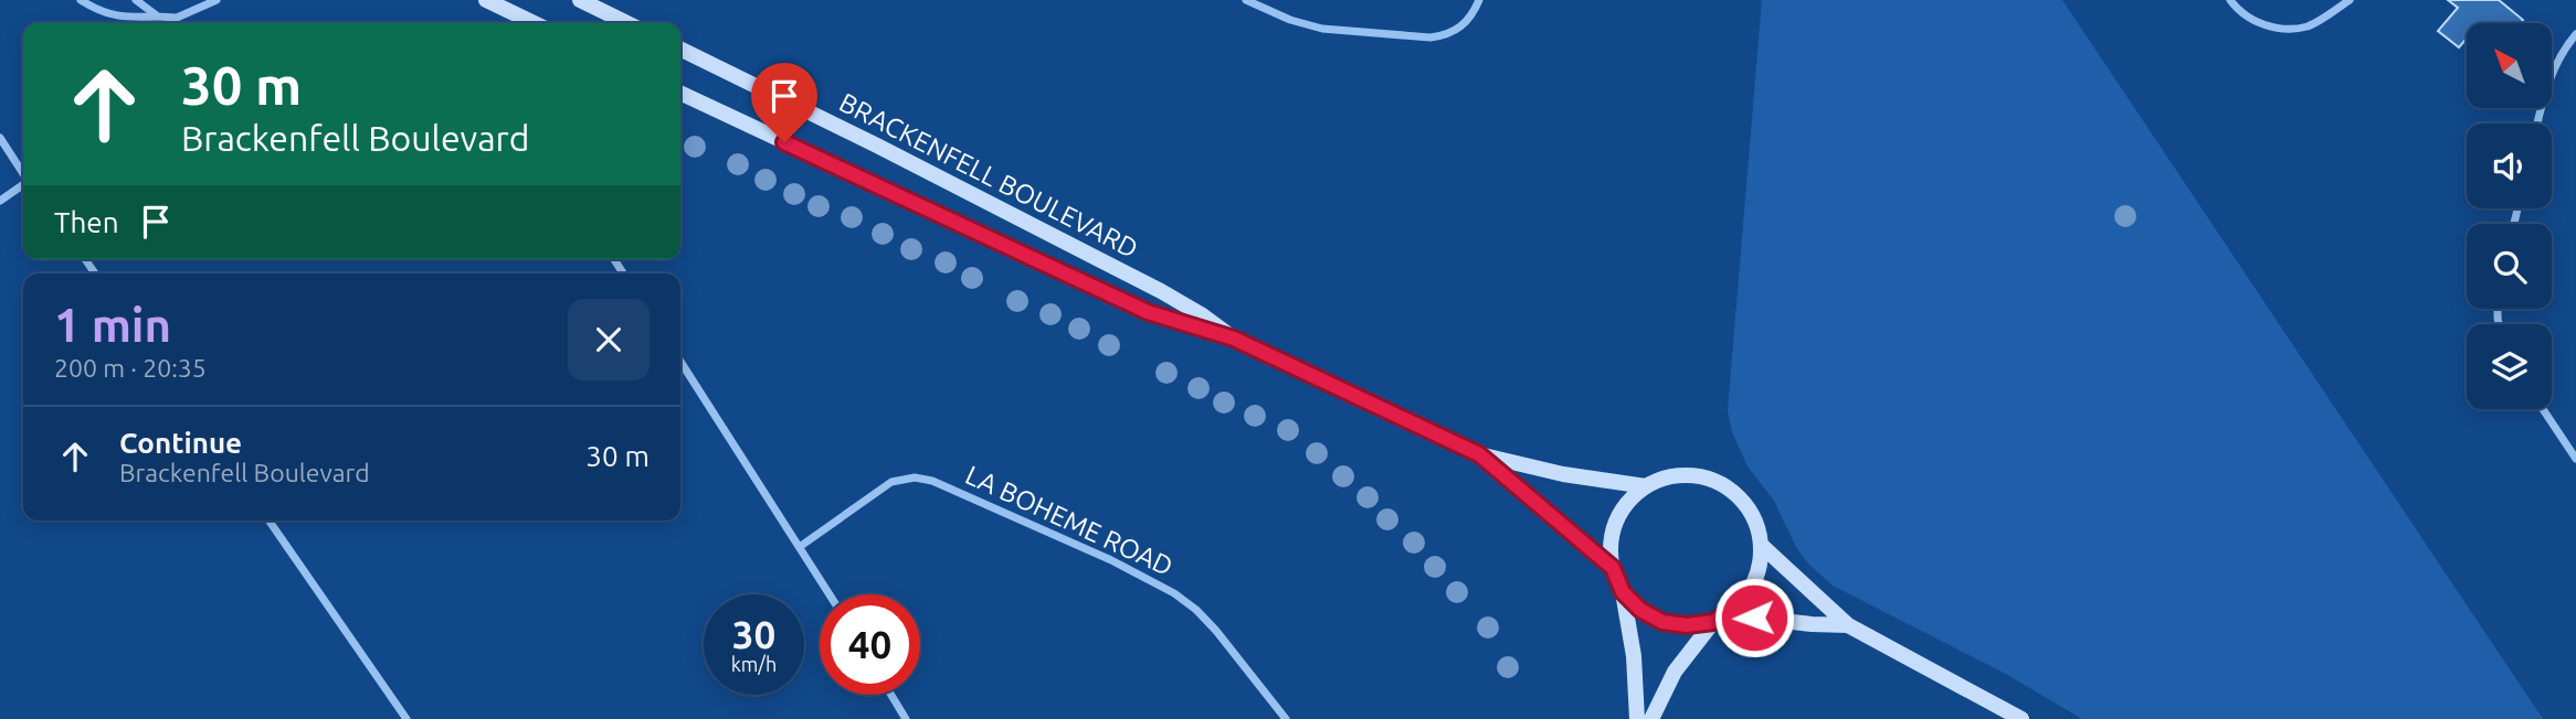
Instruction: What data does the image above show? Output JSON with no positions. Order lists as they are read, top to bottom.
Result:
{
  "streets": {
    "street": ["BRACKENFELL BOULEVARD", "LA BOHEME ROAD"]
  },
  "north": "top left",
  "page": {
    "turn": ["30 m", "Brackenfell Boulevard"],
    "then": "Then",
    "heading": ["1 min", "200 m · 20:35"],
    "list": [
      {
        "name": "Continue",
        "note": "Brackenfell Boulevard",
        "value": "30 m"
      }
    ],
    "speed": "30 km/h",
    "limit": "40"
  }
}
